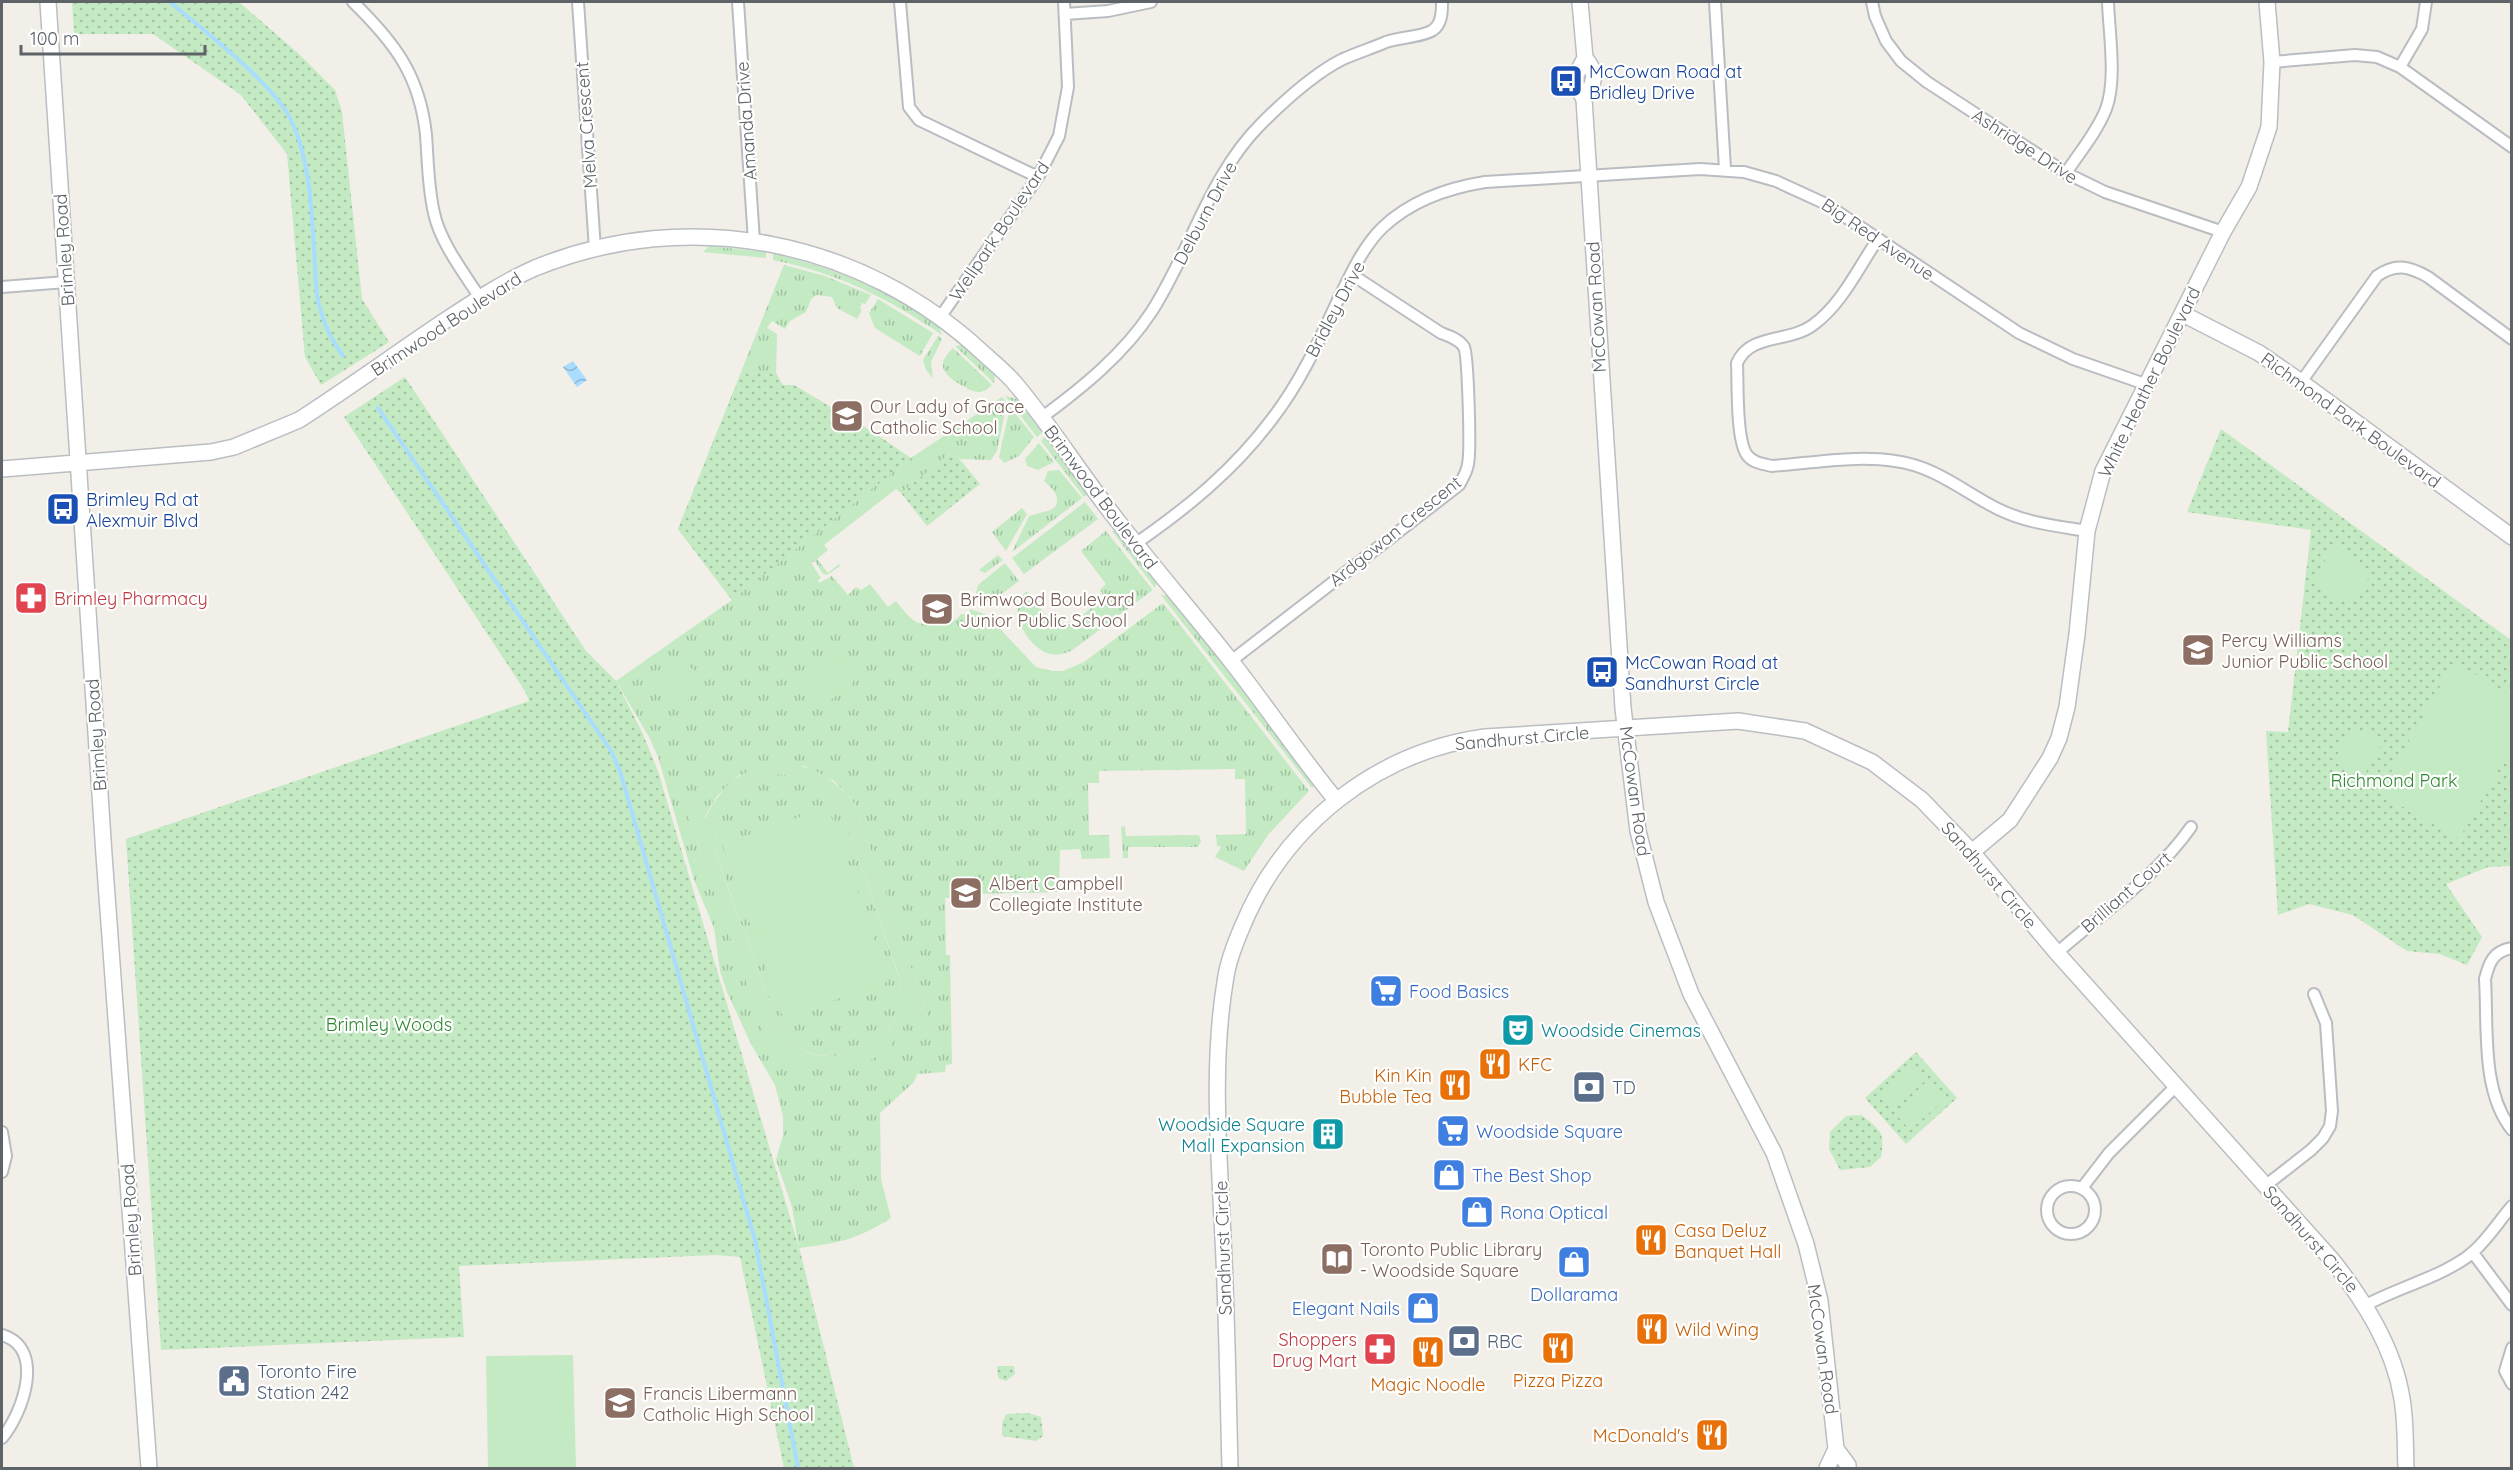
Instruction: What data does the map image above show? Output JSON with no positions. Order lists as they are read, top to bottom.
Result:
{
  "streets": {
    "street": [
      "Amanda Drive",
      "Melva Crescent",
      "Ashridge Drive",
      "Delburn Drive",
      "Wellpark Boulevard",
      "Big Red Avenue",
      "Brimley Road",
      "McCowan Road",
      "Bridley Drive",
      "Brimwood Boulevard",
      "White Heather Boulevard",
      "Richmond Park Boulevard",
      "Ardgowan Crescent",
      "Sandhurst Circle",
      "Brilliant Court"
    ]
  },
  "crossings": [
    ["Amanda Drive", "Brimwood Boulevard"],
    ["Melva Crescent", "Brimwood Boulevard"],
    ["Ashridge Drive", "White Heather Boulevard"],
    ["Delburn Drive", "Brimwood Boulevard"],
    ["Wellpark Boulevard", "Brimwood Boulevard"],
    ["Big Red Avenue", "McCowan Road"],
    ["Big Red Avenue", "Bridley Drive"],
    ["Big Red Avenue", "White Heather Boulevard"],
    ["Brimley Road", "Brimwood Boulevard"],
    ["McCowan Road", "Bridley Drive"],
    ["McCowan Road", "Sandhurst Circle"],
    ["Bridley Drive", "Brimwood Boulevard"],
    ["Bridley Drive", "Ardgowan Crescent"],
    ["Brimwood Boulevard", "Ardgowan Crescent"],
    ["Brimwood Boulevard", "Sandhurst Circle"],
    ["White Heather Boulevard", "Richmond Park Boulevard"],
    ["White Heather Boulevard", "Sandhurst Circle"],
    ["Sandhurst Circle", "Brilliant Court"]
  ],
  "parks": ["Richmond Park", "Brimley Woods"],
  "places": {
    "bus stop": ["McCowan Road at Bridley Drive", "Brimley Rd at Alexmuir Blvd", "McCowan Road at Sandhurst Circle"],
    "school or university": [
      "Our Lady of Grace Catholic School",
      "Brimwood Boulevard Junior Public School",
      "Percy Williams Junior Public School",
      "Albert Campbell Collegiate Institute",
      "Francis Libermann Catholic High School"
    ],
    "pharmacy": ["Brimley Pharmacy", "Shoppers Drug Mart"],
    "supermarket": ["Food Basics", "Woodside Square"],
    "theatre": ["Woodside Cinemas"],
    "restaurant": [
      "KFC",
      "Kin Kin Bubble Tea",
      "Casa Deluz Banquet Hall",
      "Wild Wing",
      "Pizza Pizza",
      "Magic Noodle",
      "McDonald's"
    ],
    "bank": ["TD", "RBC"],
    "building": ["Woodside Square Mall Expansion"],
    "shop": [
      "The Best Shop",
      "Rona Optical",
      "Dollarama",
      "Elegant Nails"
    ],
    "library": ["Toronto Public Library - Woodside Square"],
    "public building": ["Toronto Fire Station 242"]
  },
  "scale_bar": "100 m"
}
